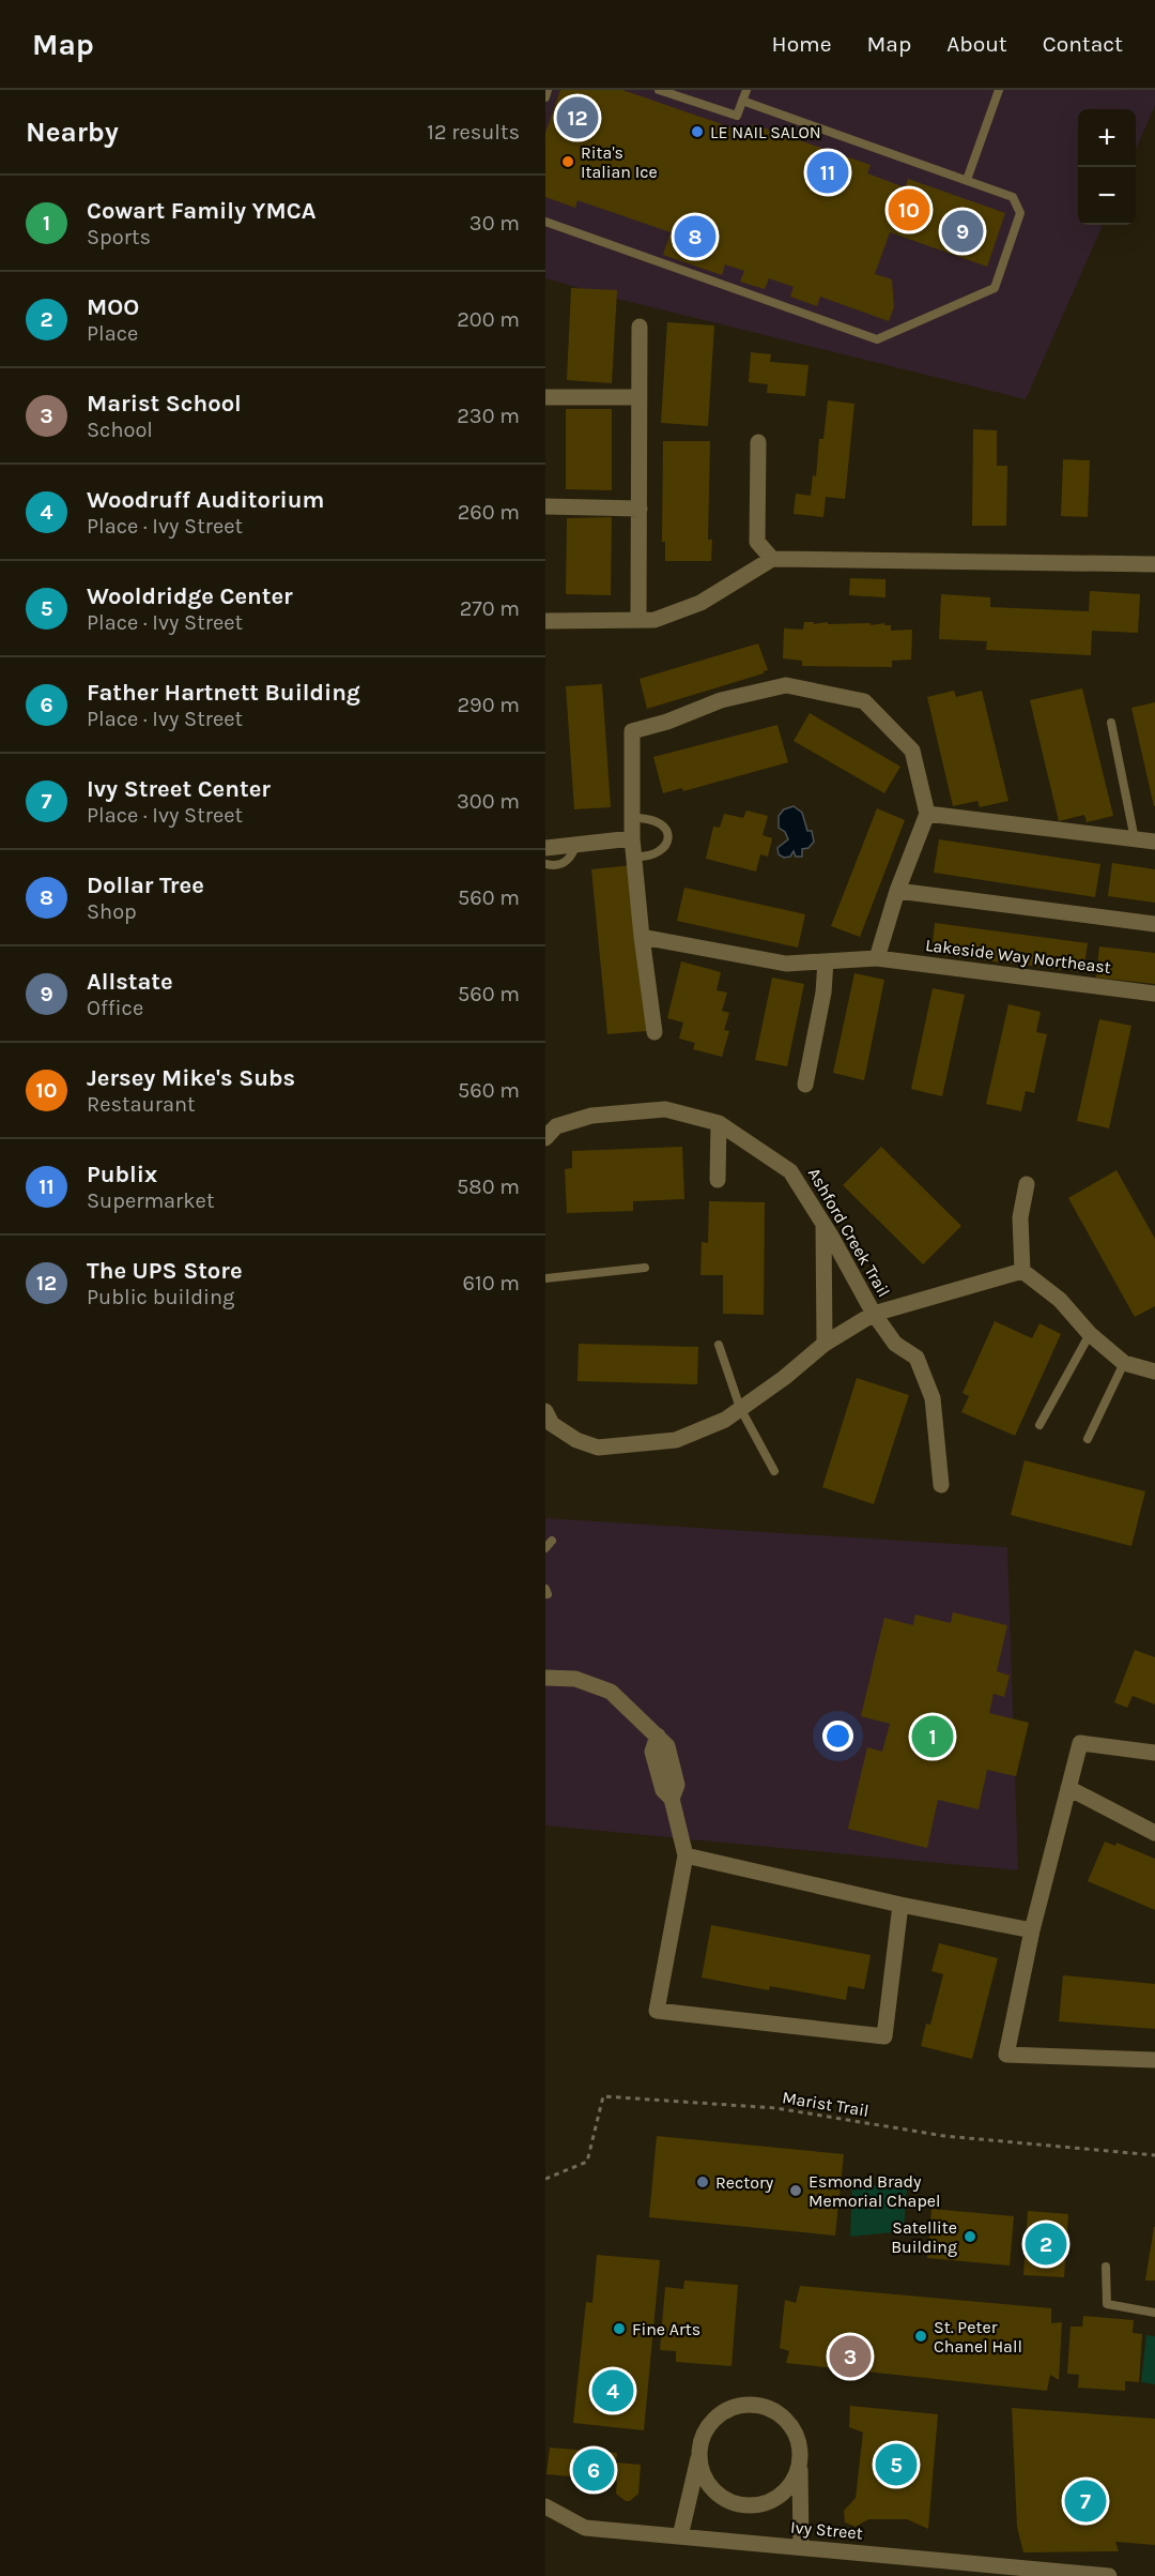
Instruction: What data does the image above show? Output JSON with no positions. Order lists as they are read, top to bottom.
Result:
{
  "streets": {
    "street": ["Lakeside Way Northeast", "Ashford Creek Trail", "Ivy Street"],
    "path": ["Marist Trail"]
  },
  "places": [
    "LE NAIL SALON",
    "Rita's Italian Ice",
    "Rectory",
    "Esmond Brady Memorial Chapel",
    "Satellite Building",
    "Fine Arts",
    "St. Peter Chanel Hall"
  ],
  "page": {
    "header": "Map",
    "nav": [
      "Home",
      "Map",
      "About",
      "Contact"
    ],
    "heading": ["Nearby", "12 results"],
    "pins": [
      "12",
      "11",
      "10",
      "9",
      "8",
      "1",
      "2",
      "3",
      "4",
      "5",
      "6",
      "7"
    ],
    "map_buttons": ["+", "−"],
    "list": [
      {
        "mark": "1",
        "name": "Cowart Family YMCA",
        "note": "Sports",
        "value": "30 m"
      },
      {
        "mark": "2",
        "name": "MOO",
        "note": "Place",
        "value": "200 m"
      },
      {
        "mark": "3",
        "name": "Marist School",
        "note": "School",
        "value": "230 m"
      },
      {
        "mark": "4",
        "name": "Woodruff Auditorium",
        "note": "Place · Ivy Street",
        "value": "260 m"
      },
      {
        "mark": "5",
        "name": "Wooldridge Center",
        "note": "Place · Ivy Street",
        "value": "270 m"
      },
      {
        "mark": "6",
        "name": "Father Hartnett Building",
        "note": "Place · Ivy Street",
        "value": "290 m"
      },
      {
        "mark": "7",
        "name": "Ivy Street Center",
        "note": "Place · Ivy Street",
        "value": "300 m"
      },
      {
        "mark": "8",
        "name": "Dollar Tree",
        "note": "Shop",
        "value": "560 m"
      },
      {
        "mark": "9",
        "name": "Allstate",
        "note": "Office",
        "value": "560 m"
      },
      {
        "mark": "10",
        "name": "Jersey Mike's Subs",
        "note": "Restaurant",
        "value": "560 m"
      },
      {
        "mark": "11",
        "name": "Publix",
        "note": "Supermarket",
        "value": "580 m"
      },
      {
        "mark": "12",
        "name": "The UPS Store",
        "note": "Public building",
        "value": "610 m"
      }
    ]
  }
}
